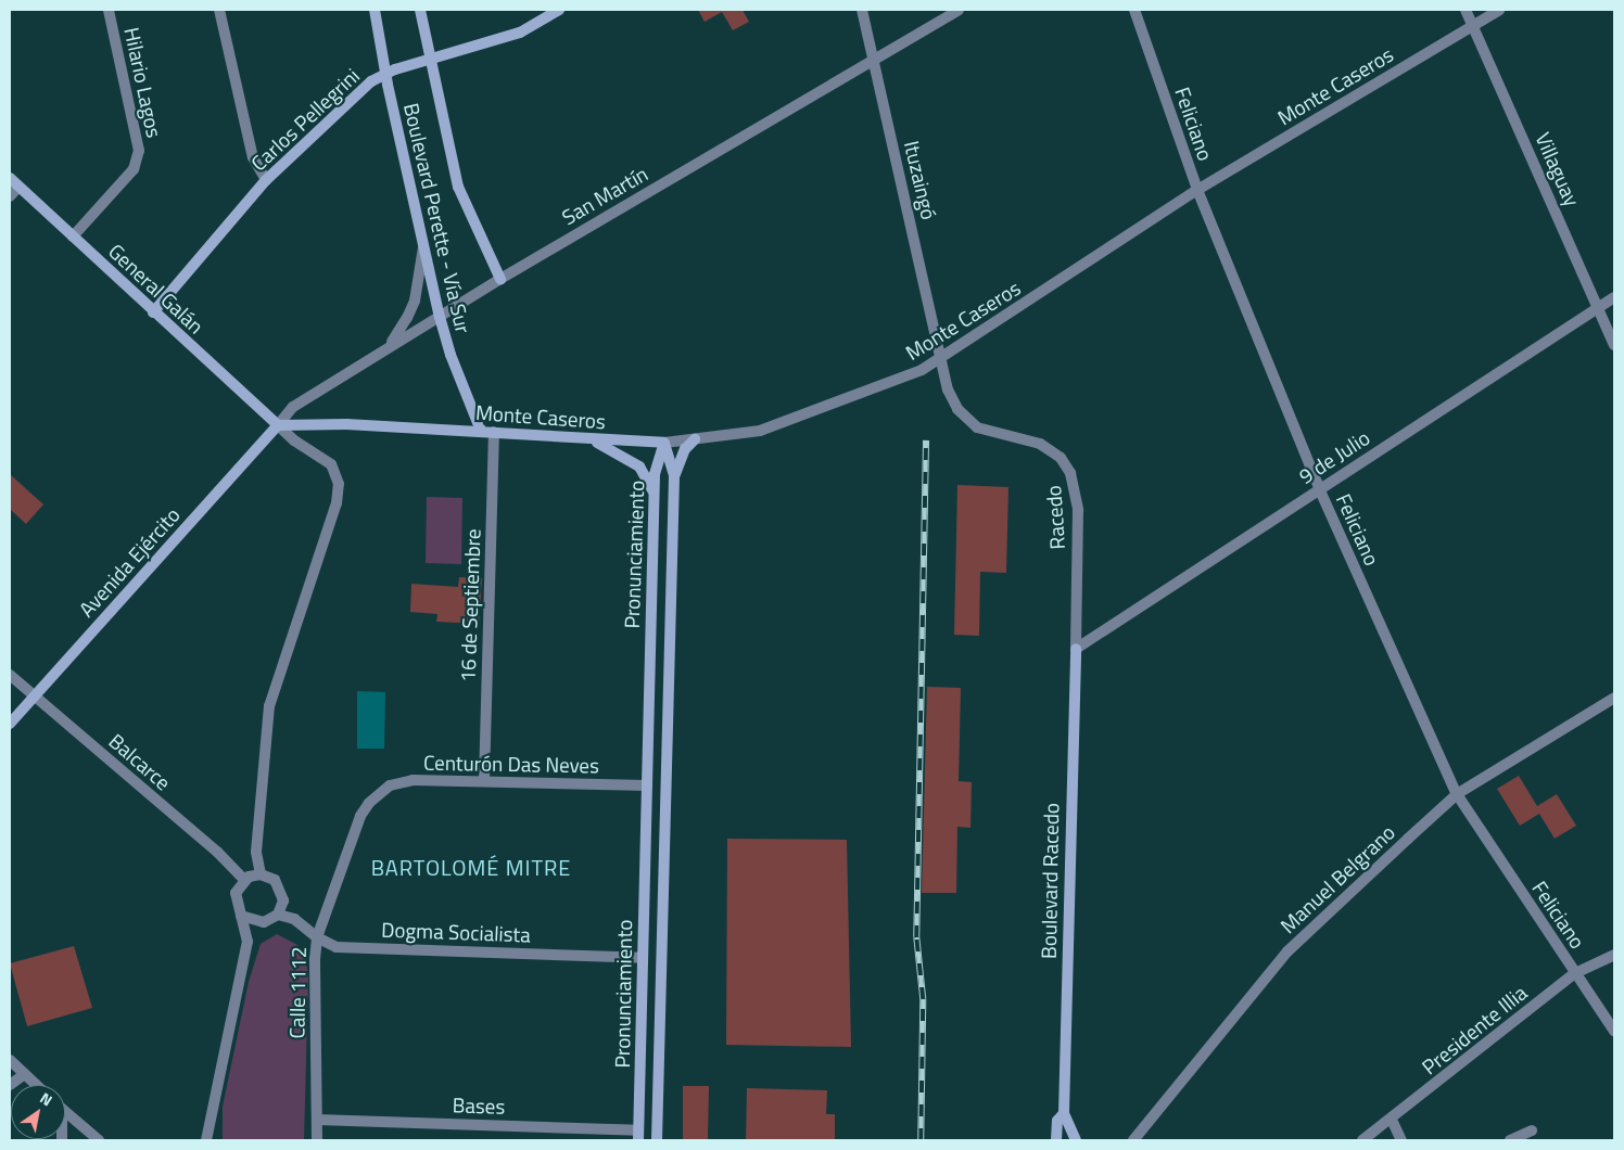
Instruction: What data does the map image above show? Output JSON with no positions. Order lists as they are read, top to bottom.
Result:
{
  "streets": {
    "street": [
      "Hilario Lagos",
      "Monte Caseros",
      "Carlos Pellegrini",
      "Feliciano",
      "Villaguay",
      "Ituzaingó",
      "San Martín",
      "Boulevard Perette - Vía Sur",
      "General Galán",
      "9 de Julio",
      "Racedo",
      "Pronunciamiento",
      "Avenida Ejército",
      "16 de Septiembre",
      "Balcarce",
      "Centurón Das Neves",
      "Manuel Belgrano",
      "Boulevard Racedo",
      "Dogma Socialista",
      "Calle 1112",
      "Presidente Illia",
      "Bases"
    ]
  },
  "crossings": [
    ["Hilario Lagos", "General Galán"],
    ["Monte Caseros", "Feliciano"],
    ["Monte Caseros", "Villaguay"],
    ["Monte Caseros", "Ituzaingó"],
    ["Monte Caseros", "San Martín"],
    ["Monte Caseros", "Boulevard Perette - Vía Sur"],
    ["Monte Caseros", "General Galán"],
    ["Monte Caseros", "Racedo"],
    ["Monte Caseros", "Pronunciamiento"],
    ["Monte Caseros", "Avenida Ejército"],
    ["Monte Caseros", "16 de Septiembre"],
    ["Carlos Pellegrini", "Boulevard Perette - Vía Sur"],
    ["Carlos Pellegrini", "General Galán"],
    ["Feliciano", "9 de Julio"],
    ["Feliciano", "Manuel Belgrano"],
    ["Feliciano", "Presidente Illia"],
    ["Villaguay", "9 de Julio"],
    ["Ituzaingó", "San Martín"],
    ["Ituzaingó", "Racedo"],
    ["San Martín", "Boulevard Perette - Vía Sur"],
    ["San Martín", "General Galán"],
    ["San Martín", "Avenida Ejército"],
    ["General Galán", "Avenida Ejército"],
    ["9 de Julio", "Racedo"],
    ["9 de Julio", "Boulevard Racedo"],
    ["Racedo", "Boulevard Racedo"],
    ["Pronunciamiento", "Centurón Das Neves"],
    ["Pronunciamiento", "Dogma Socialista"],
    ["Pronunciamiento", "Bases"],
    ["Avenida Ejército", "Balcarce"],
    ["16 de Septiembre", "Centurón Das Neves"],
    ["Balcarce", "Dogma Socialista"],
    ["Centurón Das Neves", "Calle 1112"],
    ["Dogma Socialista", "Calle 1112"],
    ["Calle 1112", "Bases"]
  ],
  "districts": ["BARTOLOMÉ MITRE"],
  "north": "top right"
}
